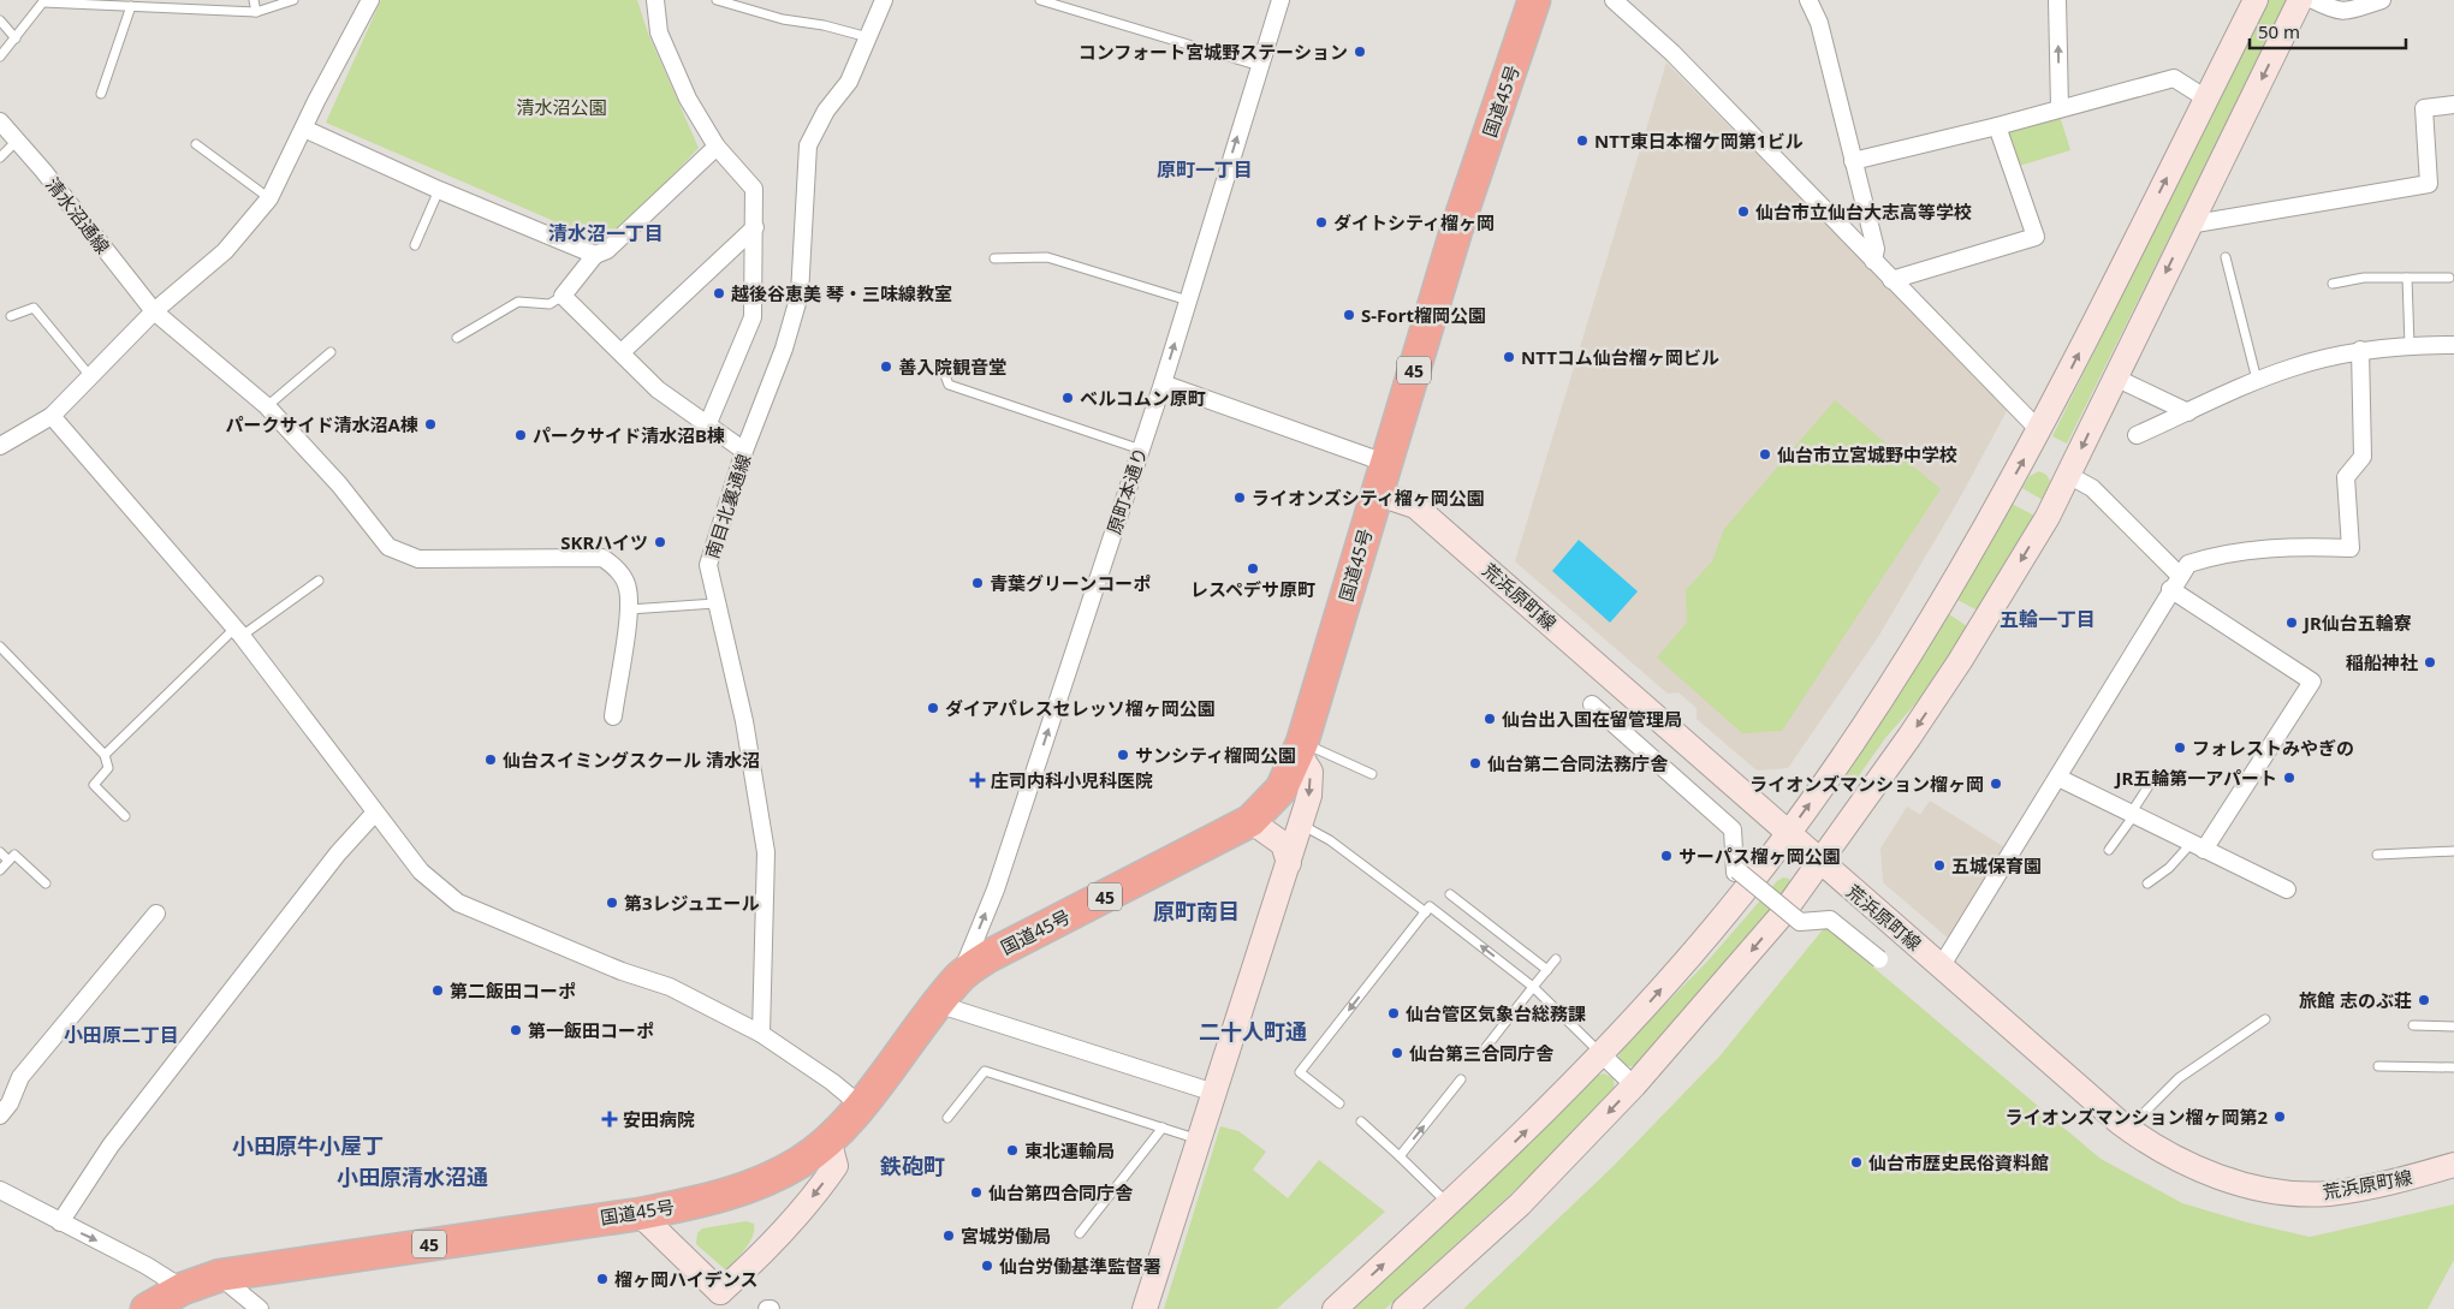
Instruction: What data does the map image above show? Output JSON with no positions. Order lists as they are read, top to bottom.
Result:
{
  "streets": {
    "highway": ["国道45号", "45"],
    "street": [
      "清水沼通線",
      "原町本通り",
      "南目北裏通線",
      "荒浜原町線"
    ]
  },
  "crossings": [
    ["国道45号", "原町本通り"],
    ["国道45号", "荒浜原町線"]
  ],
  "one_way": ["原町本通り"],
  "districts": [
    "原町一丁目",
    "清水沼一丁目",
    "五輪一丁目",
    "原町南目",
    "二十人町通",
    "小田原二丁目",
    "小田原牛小屋丁",
    "鉄砲町",
    "小田原清水沼通"
  ],
  "parks": ["清水沼公園"],
  "places": {
    "other": [
      "コンフォート宮城野ステーション",
      "NTT東日本榴ケ岡第1ビル",
      "仙台市立仙台大志高等学校",
      "ダイトシティ榴ヶ岡",
      "越後谷恵美 琴・三味線教室",
      "S-Fort榴岡公園",
      "NTTコム仙台榴ヶ岡ビル",
      "善入院観音堂",
      "ベルコムン原町",
      "パークサイド清水沼A棟",
      "パークサイド清水沼B棟",
      "仙台市立宮城野中学校",
      "ライオンズシティ榴ヶ岡公園",
      "SKRハイツ",
      "レスペデサ原町",
      "青葉グリーンコーポ",
      "JR仙台五輪寮",
      "稲船神社",
      "ダイアパレスセレッソ榴ヶ岡公園",
      "仙台出入国在留管理局",
      "フォレストみやぎの",
      "サンシティ榴岡公園",
      "仙台スイミングスクール 清水沼",
      "仙台第二合同法務庁舎",
      "JR五輪第一アパート",
      "ライオンズマンション榴ヶ岡",
      "サーパス榴ヶ岡公園",
      "五城保育園",
      "第3レジュエール",
      "第二飯田コーポ",
      "旅館 志のぶ荘",
      "仙台管区気象台総務課",
      "第一飯田コーポ",
      "仙台第三合同庁舎",
      "ライオンズマンション榴ヶ岡第2",
      "東北運輸局",
      "仙台市歴史民俗資料館",
      "仙台第四合同庁舎",
      "宮城労働局",
      "仙台労働基準監督署",
      "榴ヶ岡ハイデンス"
    ],
    "health": ["庄司内科小児科医院", "安田病院"]
  },
  "scale_bar": "50 m"
}
